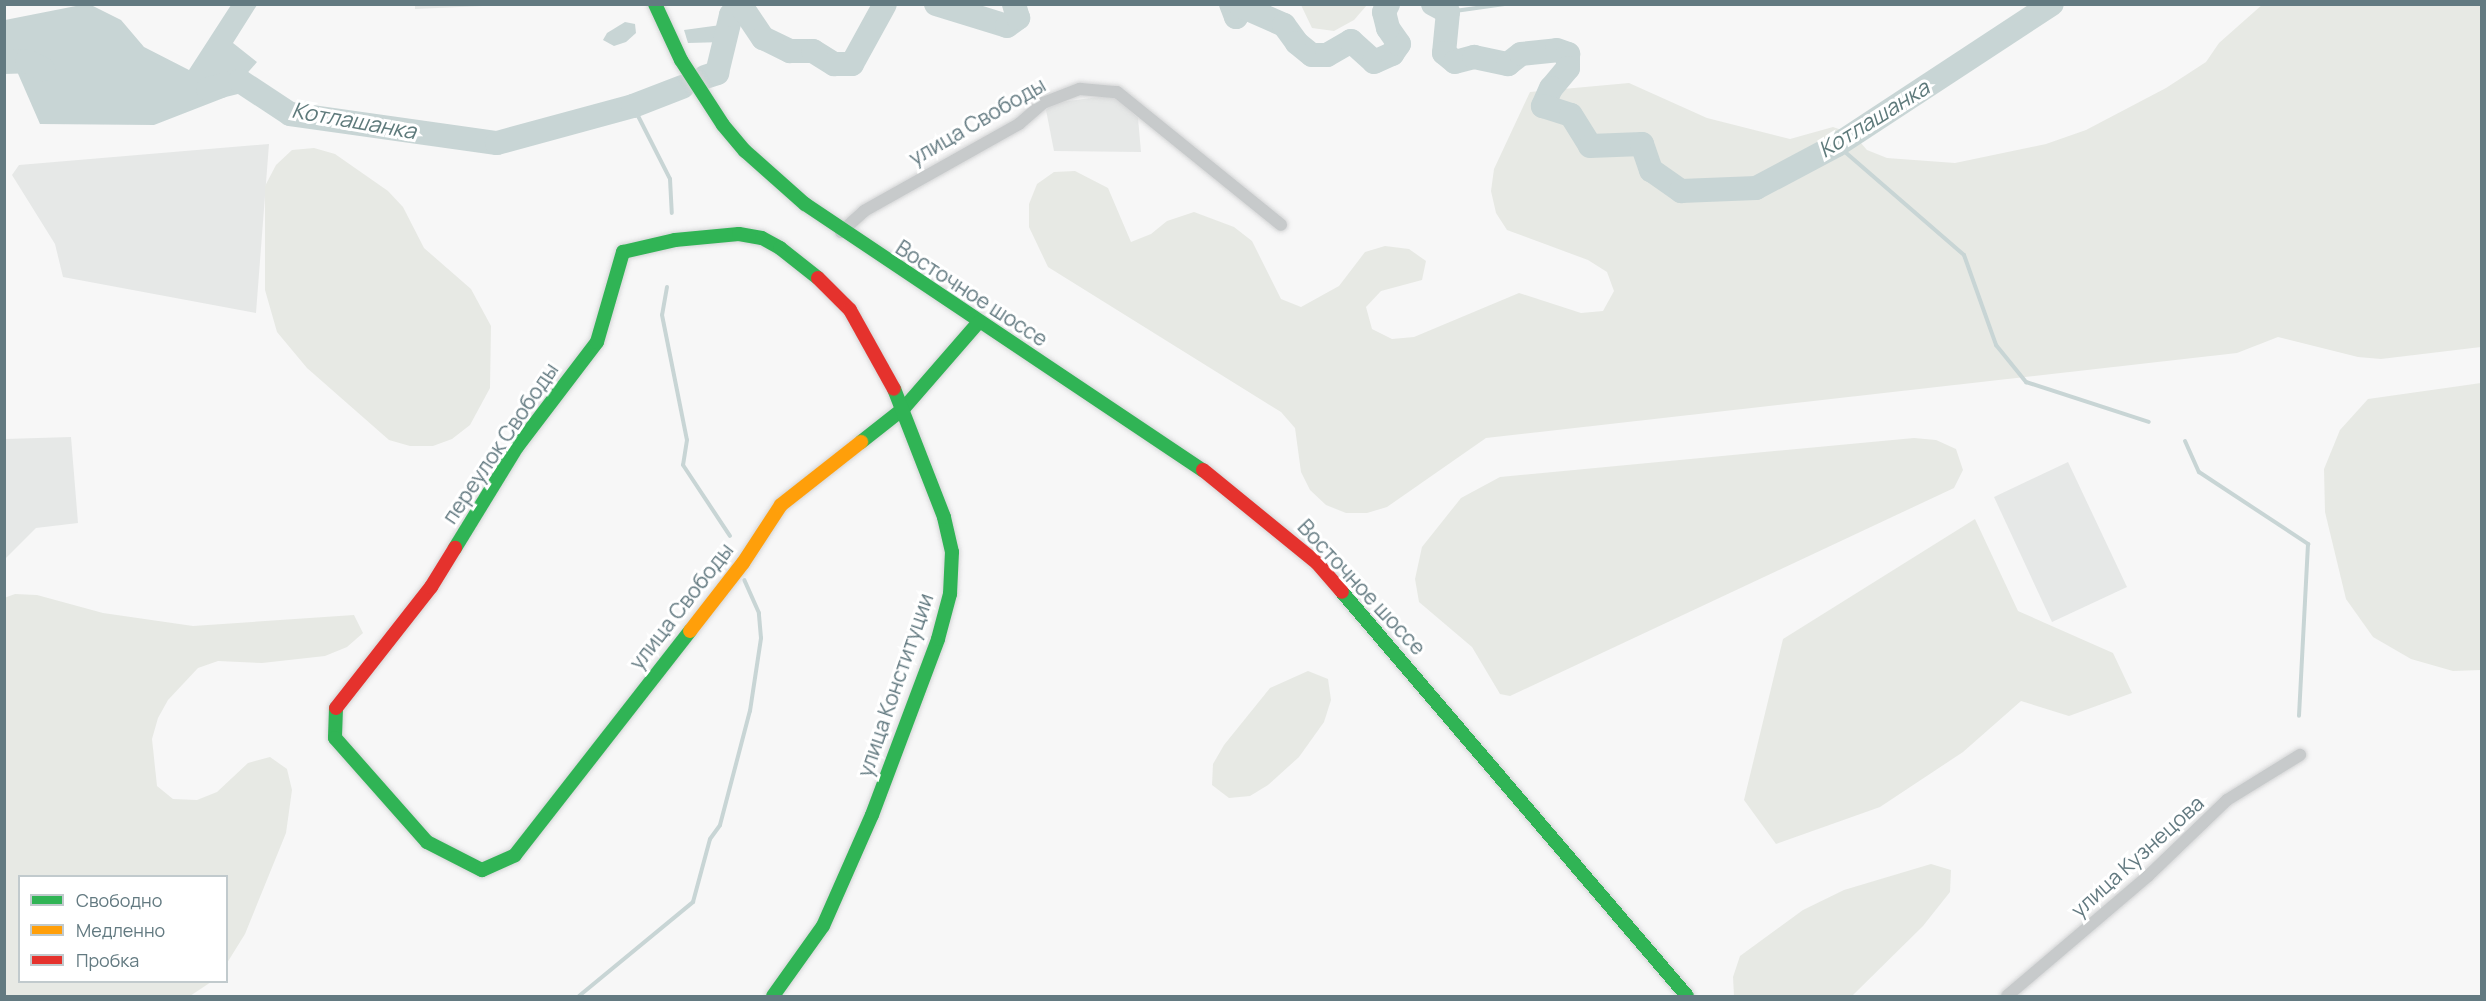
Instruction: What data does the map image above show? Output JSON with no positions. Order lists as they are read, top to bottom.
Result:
{
  "streets": {
    "main road": [
      "улица Свободы",
      "Восточное шоссе",
      "переулок Свободы",
      "улица Конституции"
    ],
    "street": ["улица Кузнецова"]
  },
  "crossings": [
    ["улица Свободы", "Восточное шоссе"],
    ["улица Свободы", "переулок Свободы"],
    ["улица Свободы", "улица Конституции"],
    ["переулок Свободы", "улица Конституции"]
  ],
  "water": ["Котлашанка"],
  "legend": ["Свободно", "Медленно", "Пробка"]
}
